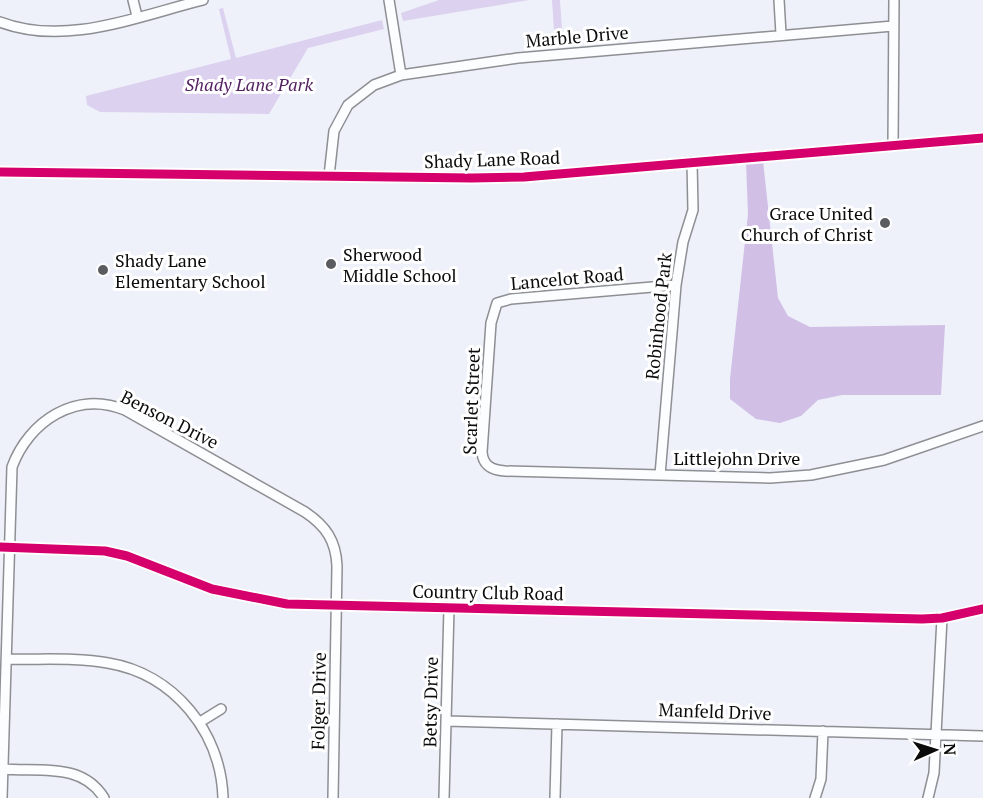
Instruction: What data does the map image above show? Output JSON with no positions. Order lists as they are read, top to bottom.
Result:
{
  "streets": {
    "street": [
      "Marble Drive",
      "Shady Lane Road",
      "Lancelot Road",
      "Robinhood Park",
      "Scarlet Street",
      "Benson Drive",
      "Littlejohn Drive",
      "Country Club Road",
      "Folger Drive",
      "Betsy Drive",
      "Manfeld Drive"
    ]
  },
  "crossings": [
    ["Marble Drive", "Shady Lane Road"],
    ["Shady Lane Road", "Robinhood Park"],
    ["Lancelot Road", "Robinhood Park"],
    ["Lancelot Road", "Scarlet Street"],
    ["Robinhood Park", "Littlejohn Drive"],
    ["Scarlet Street", "Littlejohn Drive"],
    ["Benson Drive", "Country Club Road"],
    ["Benson Drive", "Folger Drive"],
    ["Country Club Road", "Folger Drive"],
    ["Country Club Road", "Betsy Drive"],
    ["Betsy Drive", "Manfeld Drive"]
  ],
  "parks": ["Shady Lane Park"],
  "places": ["Grace United Church of Christ", "Sherwood Middle School", "Shady Lane Elementary School"],
  "north": "right"
}
